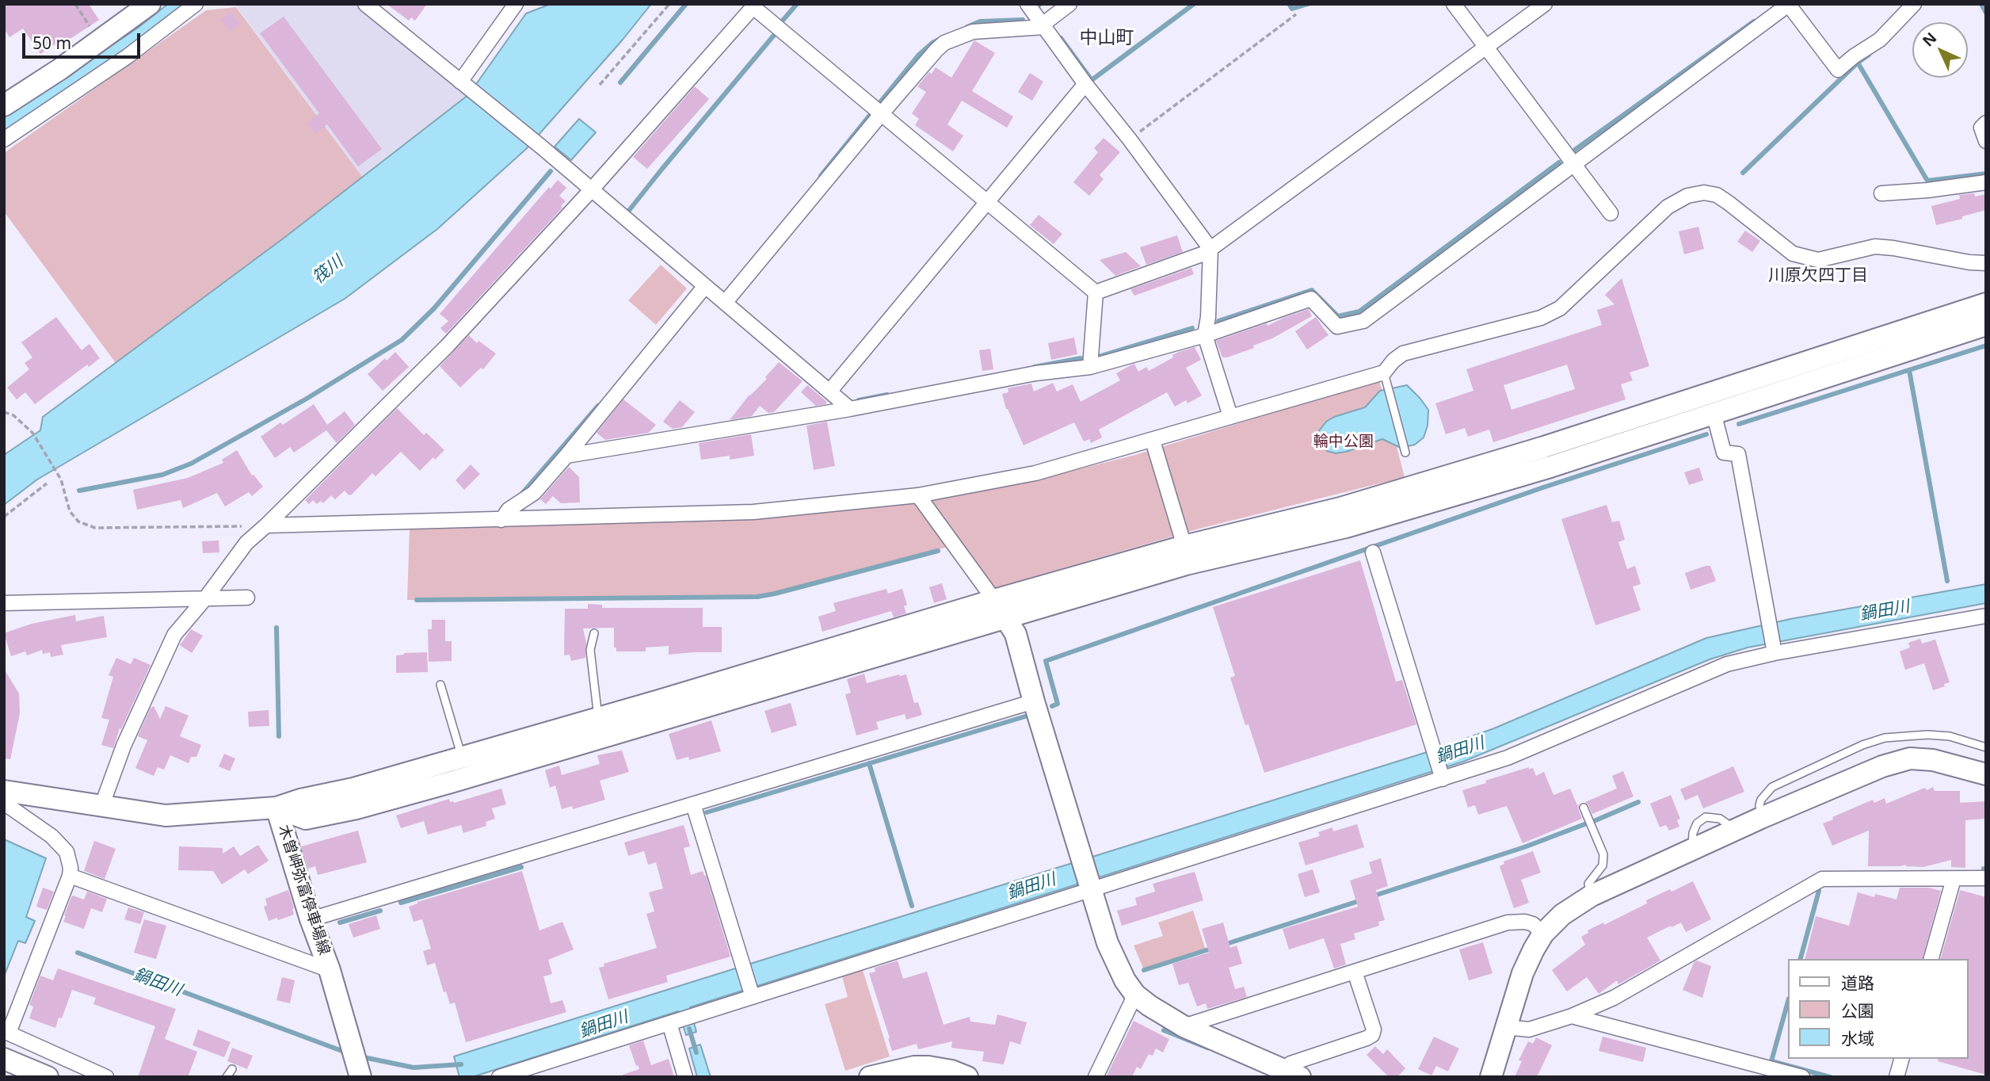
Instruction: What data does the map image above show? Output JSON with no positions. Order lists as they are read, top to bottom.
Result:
{
  "streets": {
    "street": ["木曽岬弥富停車場線"]
  },
  "districts": ["中山町", "川原欠四丁目"],
  "water": ["筏川", "鍋田川"],
  "parks": ["輪中公園"],
  "legend": ["道路", "公園", "水域"],
  "scale_bar": "50 m",
  "north": "top left"
}
